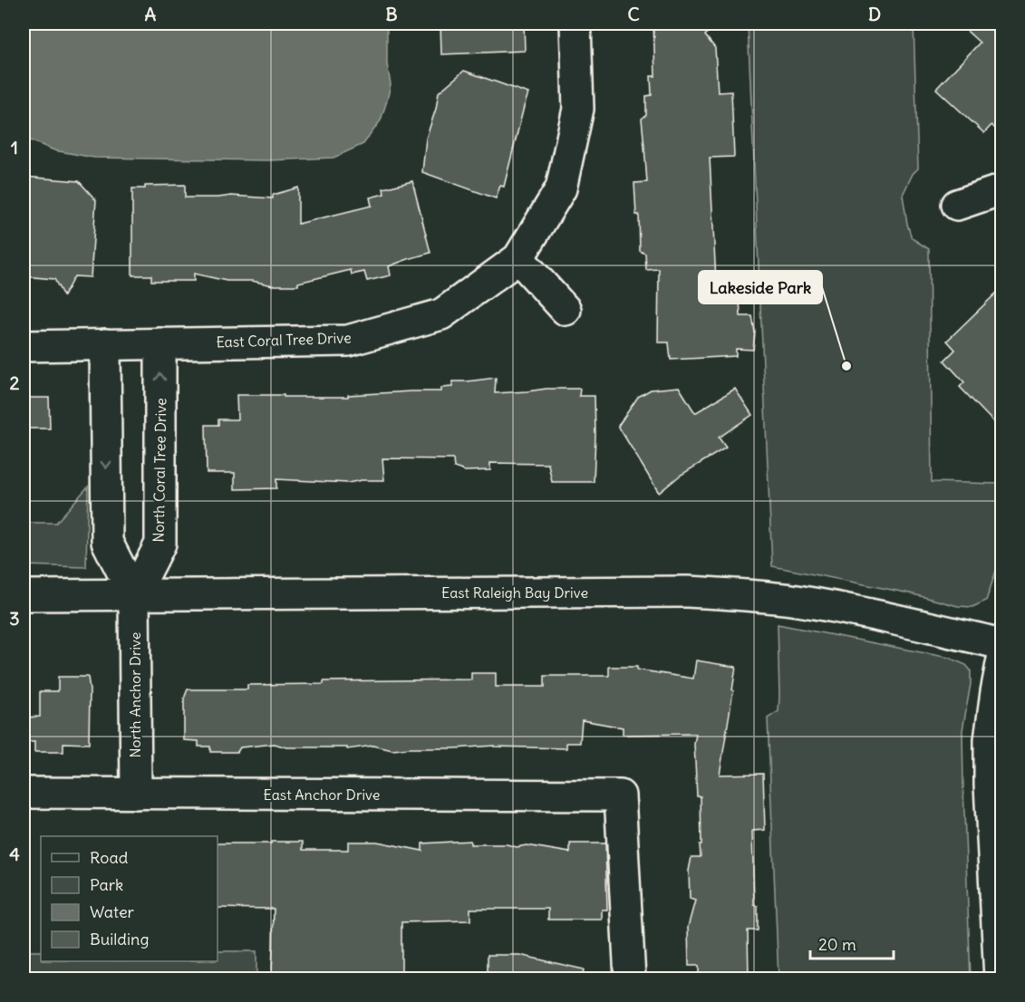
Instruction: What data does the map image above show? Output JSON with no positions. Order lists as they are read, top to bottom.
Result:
{
  "streets": {
    "street": [
      "East Coral Tree Drive",
      "North Coral Tree Drive",
      "East Raleigh Bay Drive",
      "North Anchor Drive",
      "East Anchor Drive"
    ]
  },
  "crossings": [
    ["East Coral Tree Drive", "North Coral Tree Drive"],
    ["North Coral Tree Drive", "East Raleigh Bay Drive"],
    ["North Coral Tree Drive", "North Anchor Drive"],
    ["East Raleigh Bay Drive", "North Anchor Drive"],
    ["North Anchor Drive", "East Anchor Drive"]
  ],
  "places": ["Lakeside Park"],
  "legend": [
    "Road",
    "Park",
    "Water",
    "Building"
  ],
  "scale_bar": "20 m",
  "grid": {
    "columns": [
      "A",
      "B",
      "C",
      "D"
    ],
    "rows": [
      "1",
      "2",
      "3",
      "4"
    ]
  }
}
